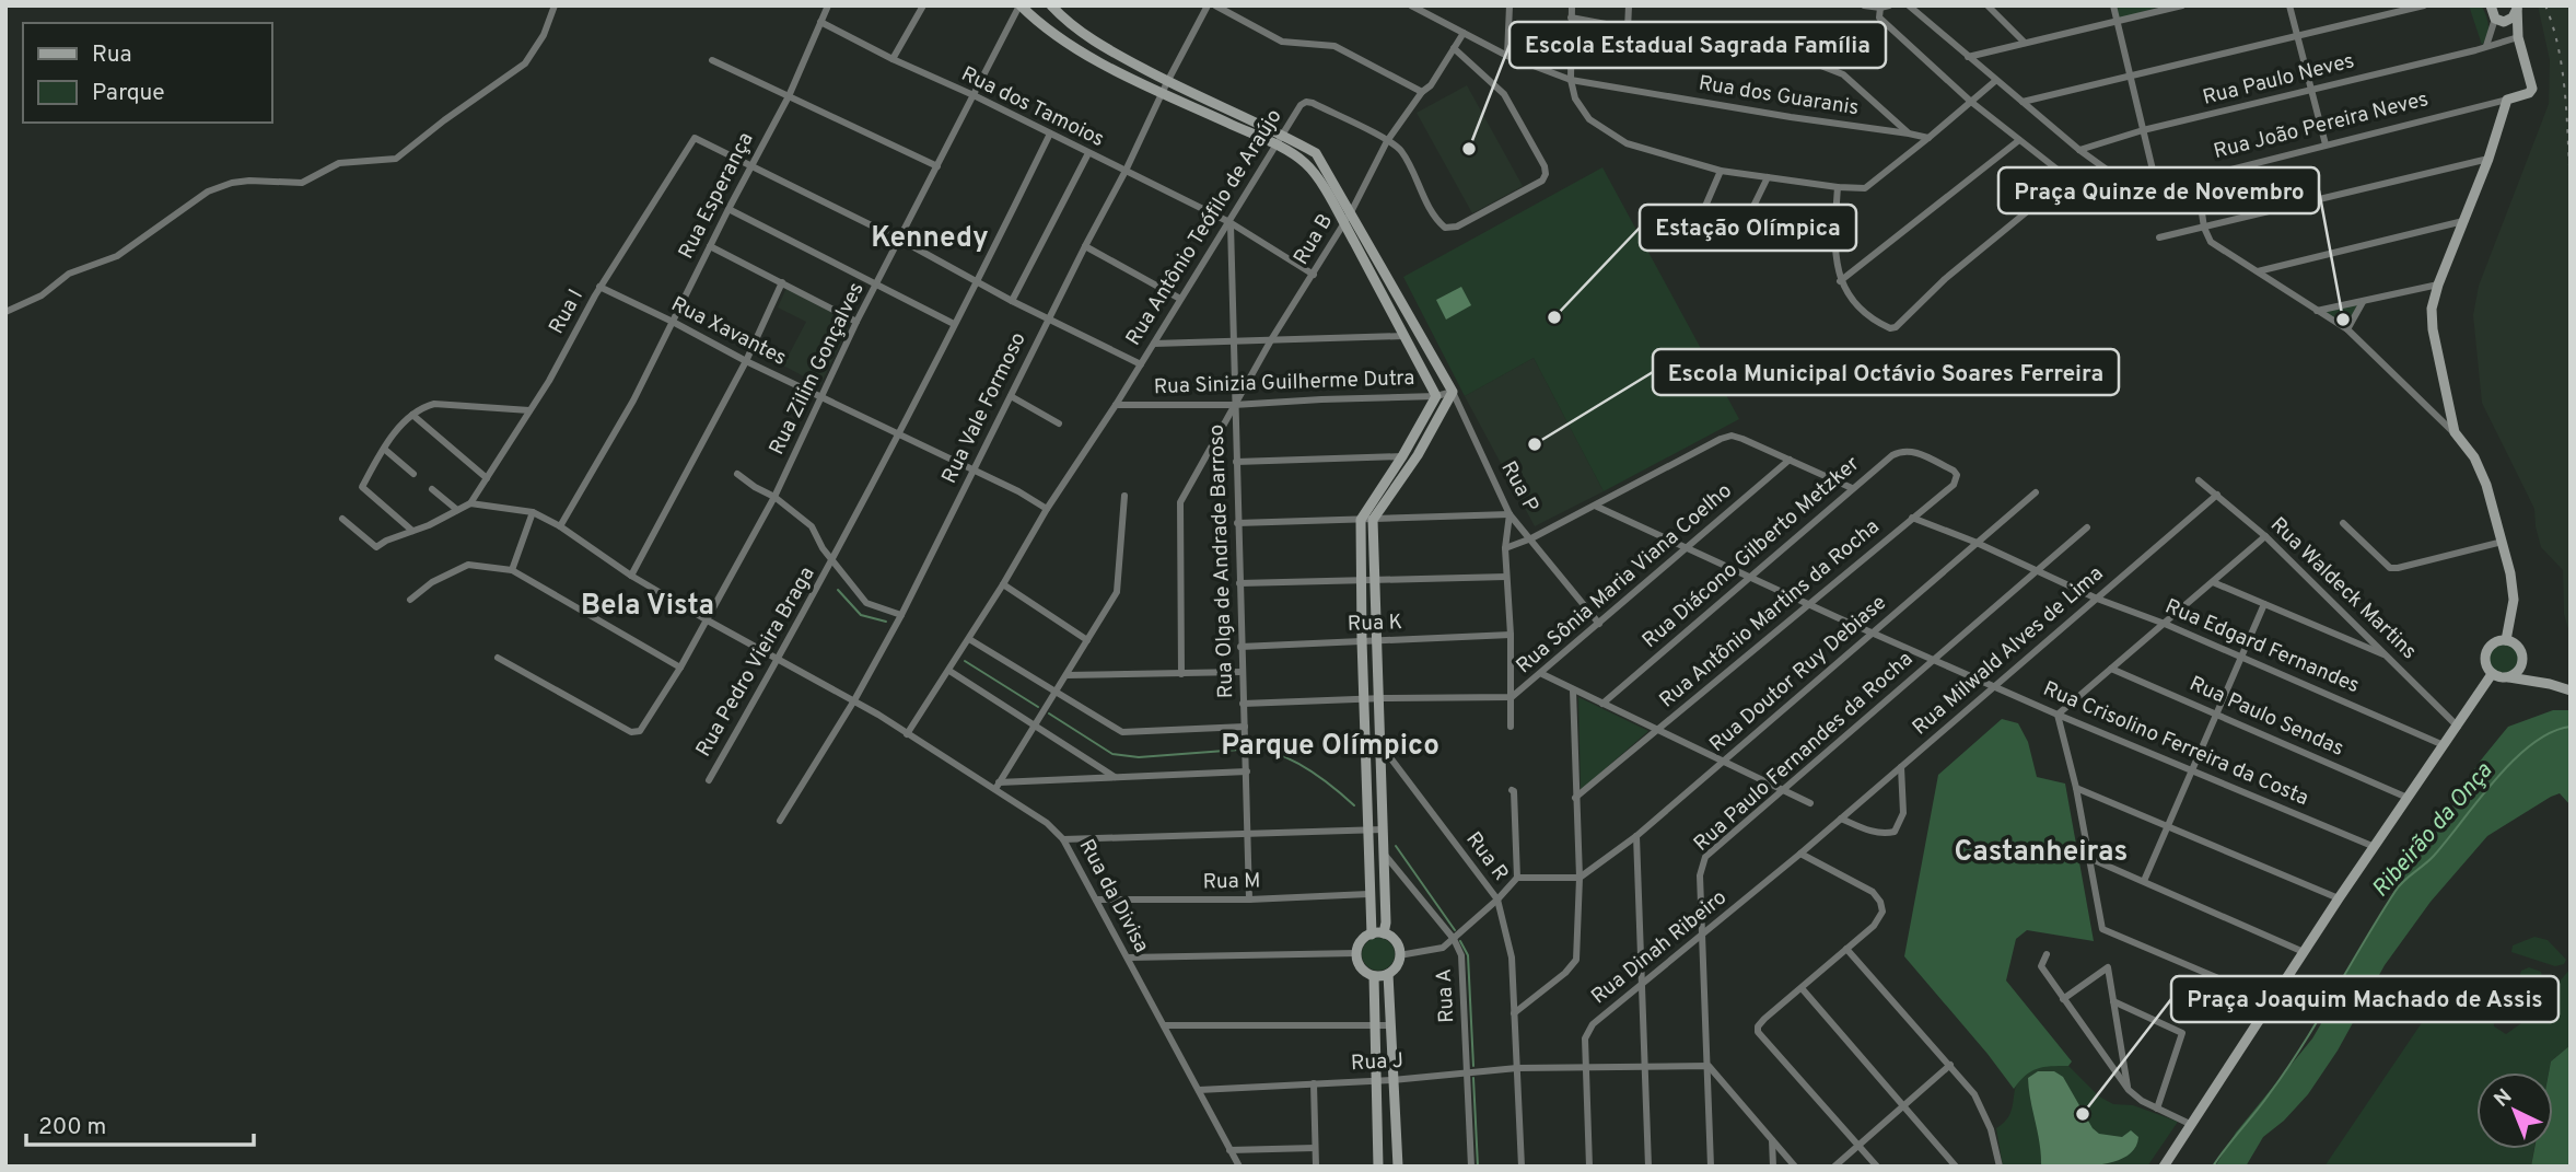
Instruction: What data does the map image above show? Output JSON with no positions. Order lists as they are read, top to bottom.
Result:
{
  "streets": {
    "street": [
      "Rua Paulo Neves",
      "Rua dos Guaranis",
      "Rua dos Tamoios",
      "Rua João Pereira Neves",
      "Rua Esperança",
      "Rua Antônio Teófilo de Araújo",
      "Rua B",
      "Rua I",
      "Rua Xavantes",
      "Rua Zilim Gonçalves",
      "Rua Sinizia Guilherme Dutra",
      "Rua Vale Formoso",
      "Rua P",
      "Rua Diácono Gilberto Metzker",
      "Rua Olga de Andrade Barroso",
      "Rua Sônia Maria Viana Coelho",
      "Rua Waldeck Martins",
      "Rua Antônio Martins da Rocha",
      "Rua K",
      "Rua Edgard Fernandes",
      "Rua Milwald Alves de Lima",
      "Rua Pedro Vieira Braga",
      "Rua Doutor Ruy Debiase",
      "Rua Paulo Sendas",
      "Rua Crisolino Ferreira da Costa",
      "Rua Paulo Fernandes da Rocha",
      "Rua R",
      "Rua M",
      "Rua da Divisa",
      "Rua Dinah Ribeiro",
      "Rua A",
      "Rua J"
    ]
  },
  "crossings": [
    ["Rua Paulo Neves", "Rua João Pereira Neves"],
    ["Rua dos Guaranis", "Rua B"],
    ["Rua dos Tamoios", "Rua Esperança"],
    ["Rua dos Tamoios", "Rua Antônio Teófilo de Araújo"],
    ["Rua dos Tamoios", "Rua B"],
    ["Rua dos Tamoios", "Rua Zilim Gonçalves"],
    ["Rua dos Tamoios", "Rua Vale Formoso"],
    ["Rua dos Tamoios", "Rua Olga de Andrade Barroso"],
    ["Rua dos Tamoios", "Rua Pedro Vieira Braga"],
    ["Rua Esperança", "Rua I"],
    ["Rua Esperança", "Rua Xavantes"],
    ["Rua Esperança", "Rua da Divisa"],
    ["Rua Antônio Teófilo de Araújo", "Rua B"],
    ["Rua Antônio Teófilo de Araújo", "Rua Xavantes"],
    ["Rua Antônio Teófilo de Araújo", "Rua Sinizia Guilherme Dutra"],
    ["Rua Antônio Teófilo de Araújo", "Rua Olga de Andrade Barroso"],
    ["Rua Antônio Teófilo de Araújo", "Rua da Divisa"],
    ["Rua B", "Rua Sinizia Guilherme Dutra"],
    ["Rua B", "Rua Olga de Andrade Barroso"],
    ["Rua I", "Rua Xavantes"],
    ["Rua I", "Rua da Divisa"],
    ["Rua Xavantes", "Rua Zilim Gonçalves"],
    ["Rua Xavantes", "Rua Vale Formoso"],
    ["Rua Xavantes", "Rua Pedro Vieira Braga"],
    ["Rua Zilim Gonçalves", "Rua da Divisa"],
    ["Rua Sinizia Guilherme Dutra", "Rua P"],
    ["Rua Sinizia Guilherme Dutra", "Rua Olga de Andrade Barroso"],
    ["Rua Vale Formoso", "Rua da Divisa"],
    ["Rua P", "Rua Sônia Maria Viana Coelho"],
    ["Rua Diácono Gilberto Metzker", "Rua Antônio Martins da Rocha"],
    ["Rua Olga de Andrade Barroso", "Rua Sônia Maria Viana Coelho"],
    ["Rua Olga de Andrade Barroso", "Rua K"],
    ["Rua Olga de Andrade Barroso", "Rua M"],
    ["Rua Waldeck Martins", "Rua Milwald Alves de Lima"],
    ["Rua Antônio Martins da Rocha", "Rua Edgard Fernandes"],
    ["Rua Antônio Martins da Rocha", "Rua Crisolino Ferreira da Costa"],
    ["Rua Edgard Fernandes", "Rua Milwald Alves de Lima"],
    ["Rua Edgard Fernandes", "Rua Doutor Ruy Debiase"],
    ["Rua Edgard Fernandes", "Rua Paulo Fernandes da Rocha"],
    ["Rua Milwald Alves de Lima", "Rua Crisolino Ferreira da Costa"],
    ["Rua Milwald Alves de Lima", "Rua Dinah Ribeiro"],
    ["Rua Pedro Vieira Braga", "Rua da Divisa"],
    ["Rua Doutor Ruy Debiase", "Rua Crisolino Ferreira da Costa"],
    ["Rua Crisolino Ferreira da Costa", "Rua Paulo Fernandes da Rocha"],
    ["Rua Paulo Fernandes da Rocha", "Rua Dinah Ribeiro"],
    ["Rua Paulo Fernandes da Rocha", "Rua J"],
    ["Rua R", "Rua J"],
    ["Rua M", "Rua da Divisa"],
    ["Rua da Divisa", "Rua J"],
    ["Rua Dinah Ribeiro", "Rua J"],
    ["Rua A", "Rua J"]
  ],
  "districts": [
    "Kennedy",
    "Bela Vista",
    "Parque Olímpico",
    "Castanheiras"
  ],
  "water": ["Ribeirão da Onça"],
  "places": [
    "Escola Estadual Sagrada Família",
    "Estação Olímpica",
    "Praça Quinze de Novembro",
    "Escola Municipal Octávio Soares Ferreira",
    "Praça Joaquim Machado de Assis"
  ],
  "legend": ["Rua", "Parque"],
  "scale_bar": "200 m",
  "north": "top left"
}
